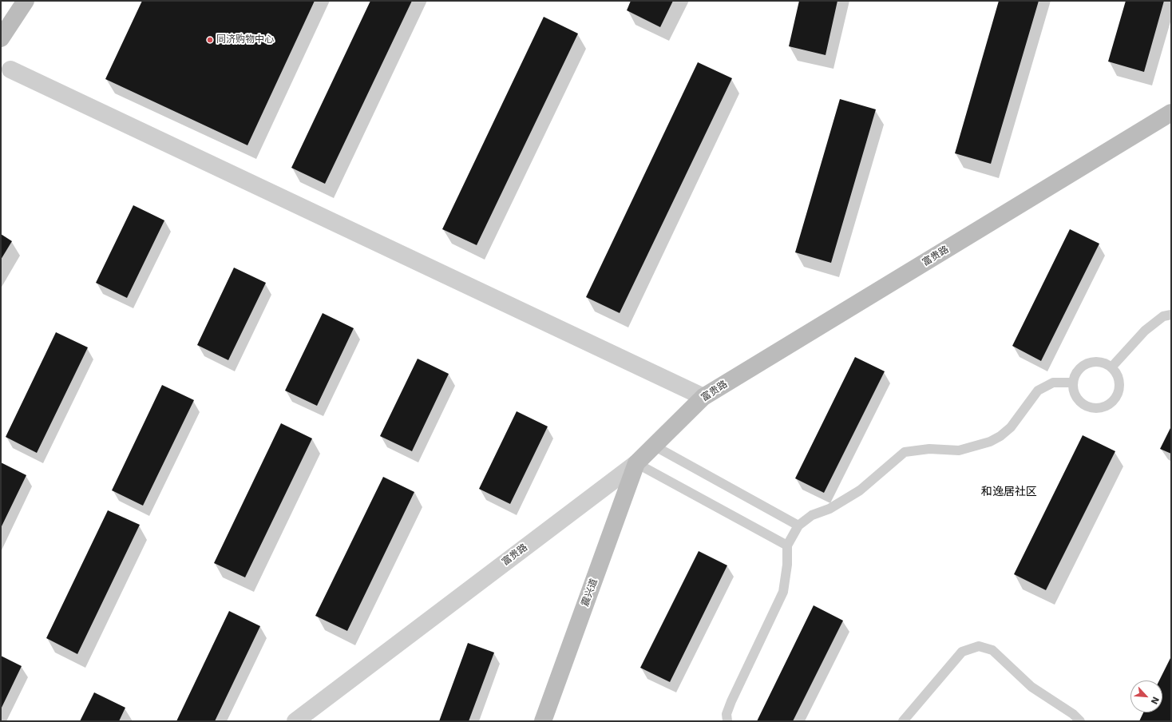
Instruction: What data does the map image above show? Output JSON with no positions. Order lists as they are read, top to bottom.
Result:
{
  "streets": {
    "street": ["富贵路", "震兴道"]
  },
  "crossings": [
    ["富贵路", "震兴道"]
  ],
  "districts": ["和逸居社区"],
  "places": ["同济购物中心"],
  "north": "bottom right"
}
